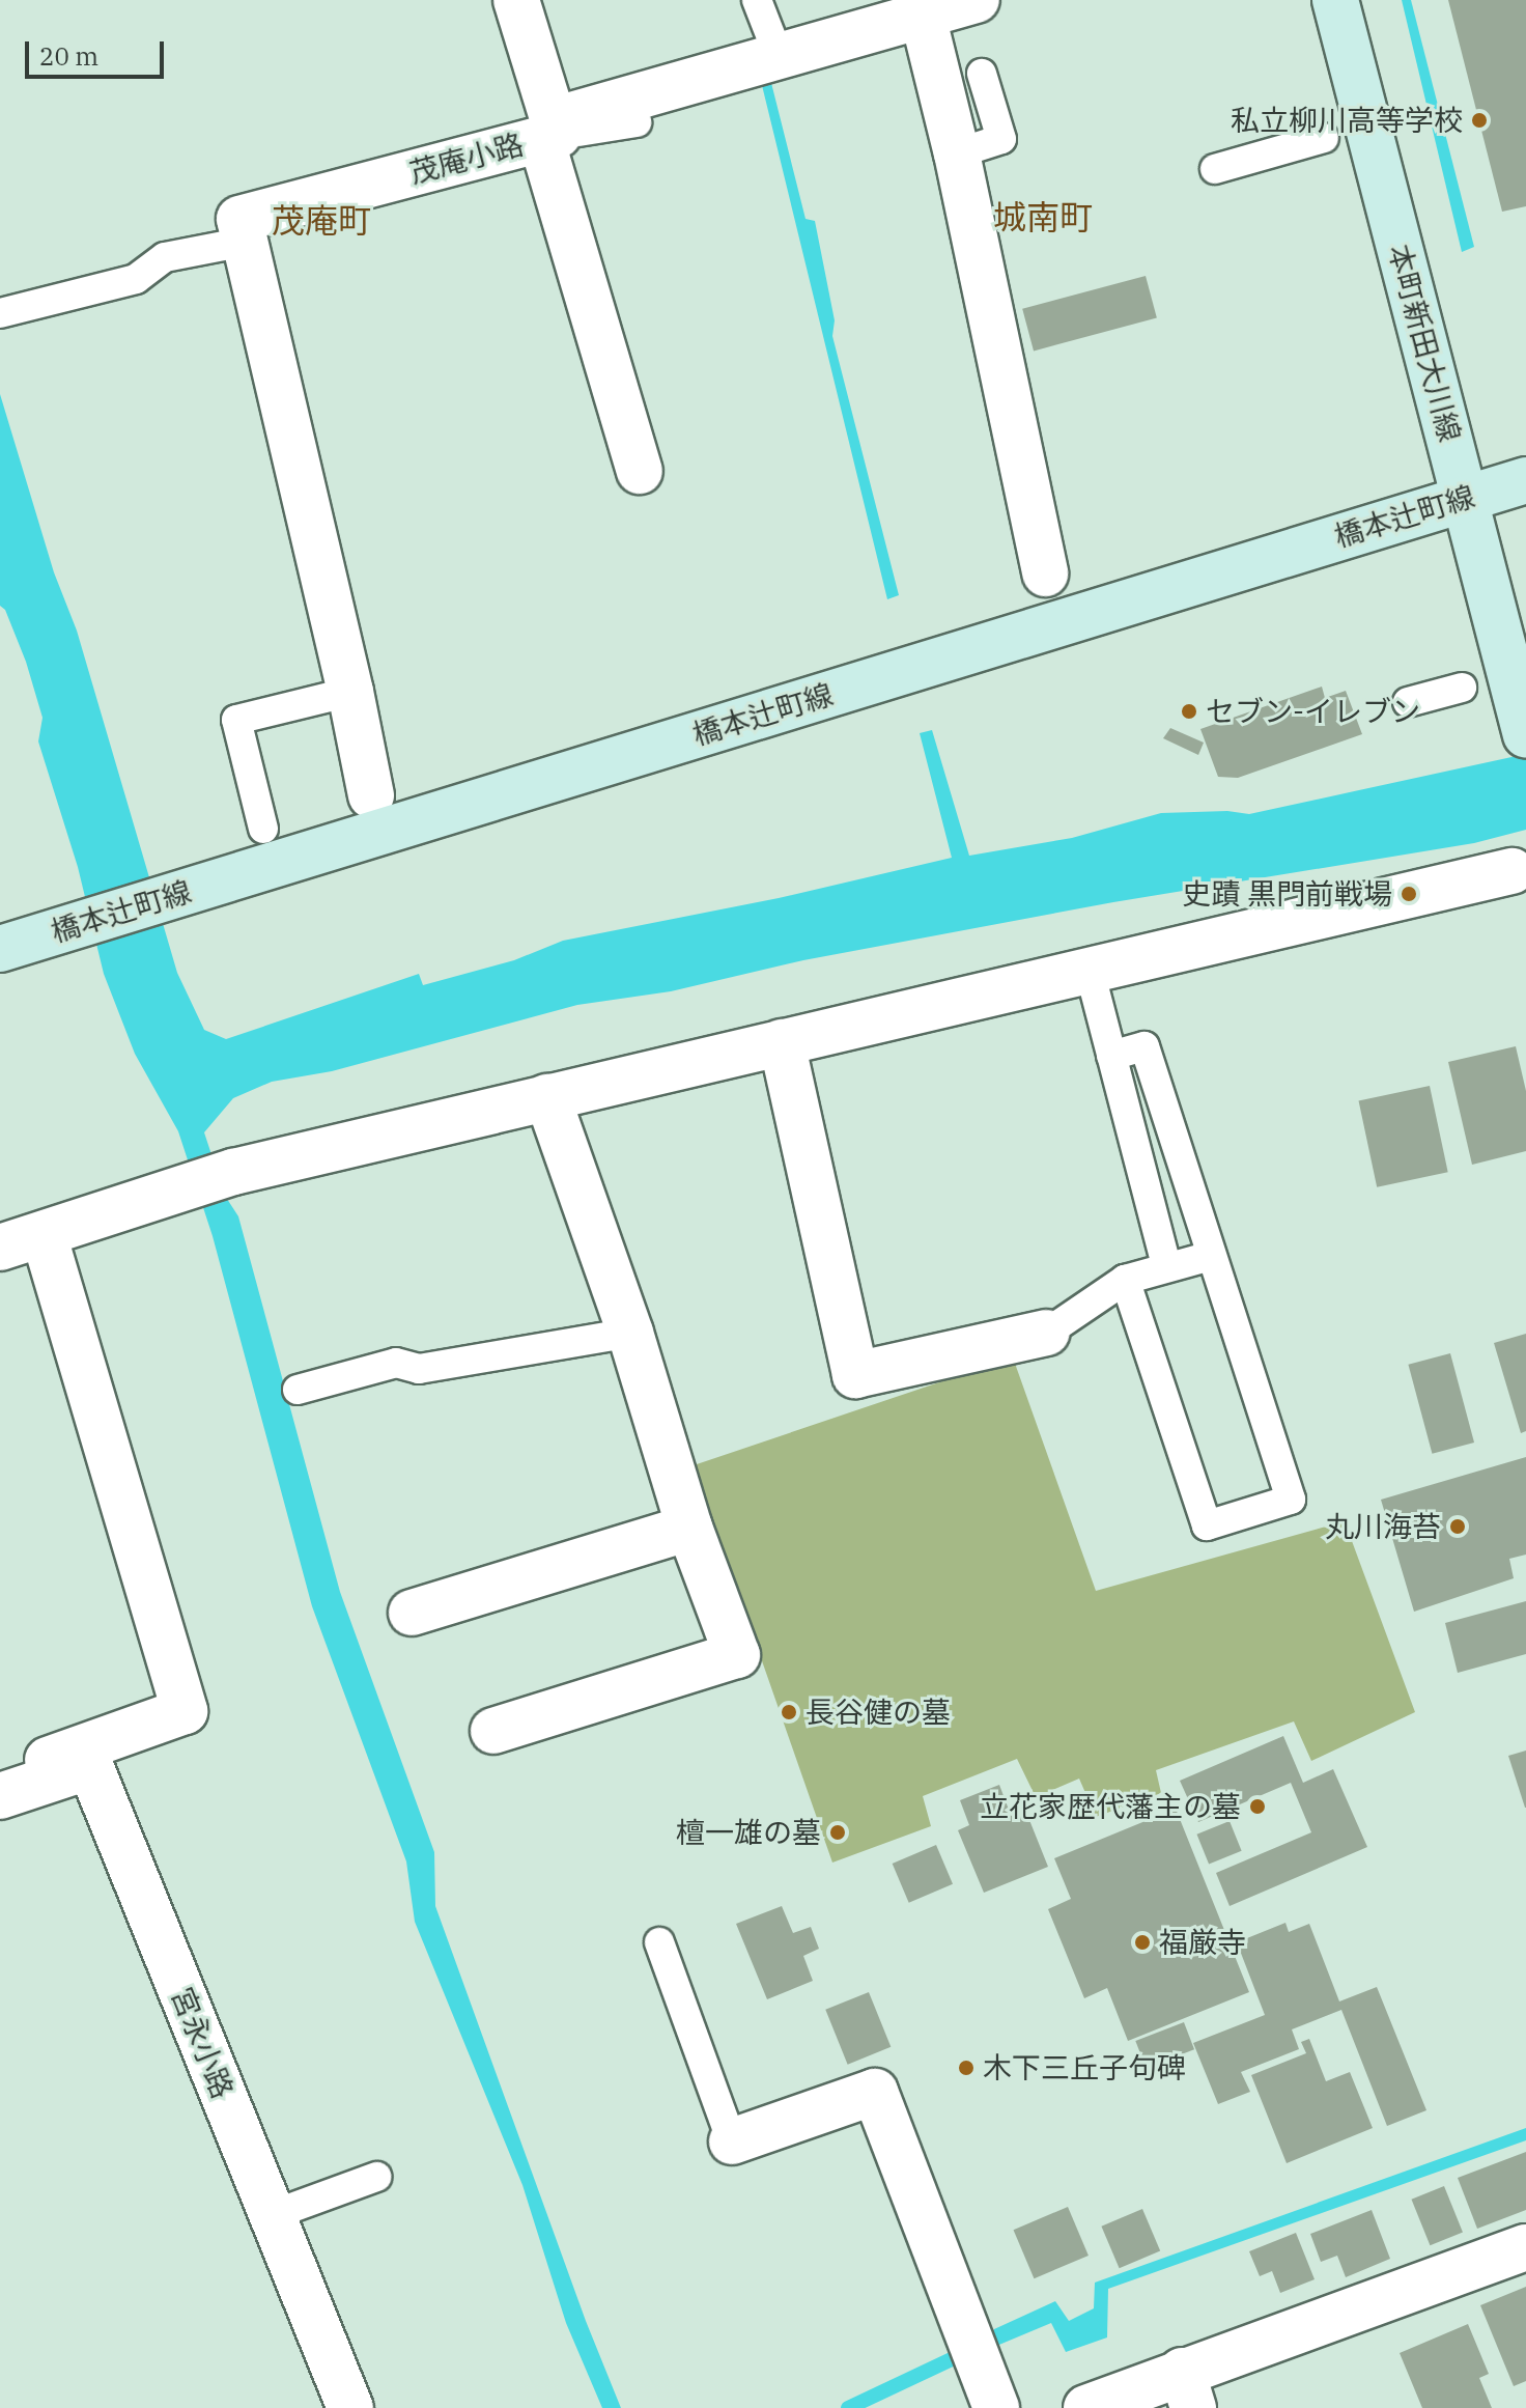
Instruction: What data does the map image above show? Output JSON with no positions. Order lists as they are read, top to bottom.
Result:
{
  "streets": {
    "main road": ["本町新田大川線", "橋本辻町線"],
    "street": ["茂庵小路", "宮永小路"]
  },
  "crossings": [
    ["本町新田大川線", "橋本辻町線"]
  ],
  "districts": ["城南町", "茂庵町"],
  "places": [
    "私立柳川高等学校",
    "セブン-イレブン",
    "史蹟 黒門前戦場",
    "丸川海苔",
    "長谷健の墓",
    "立花家歴代藩主の墓",
    "檀一雄の墓",
    "福厳寺",
    "木下三丘子句碑"
  ],
  "scale_bar": "20 m"
}
